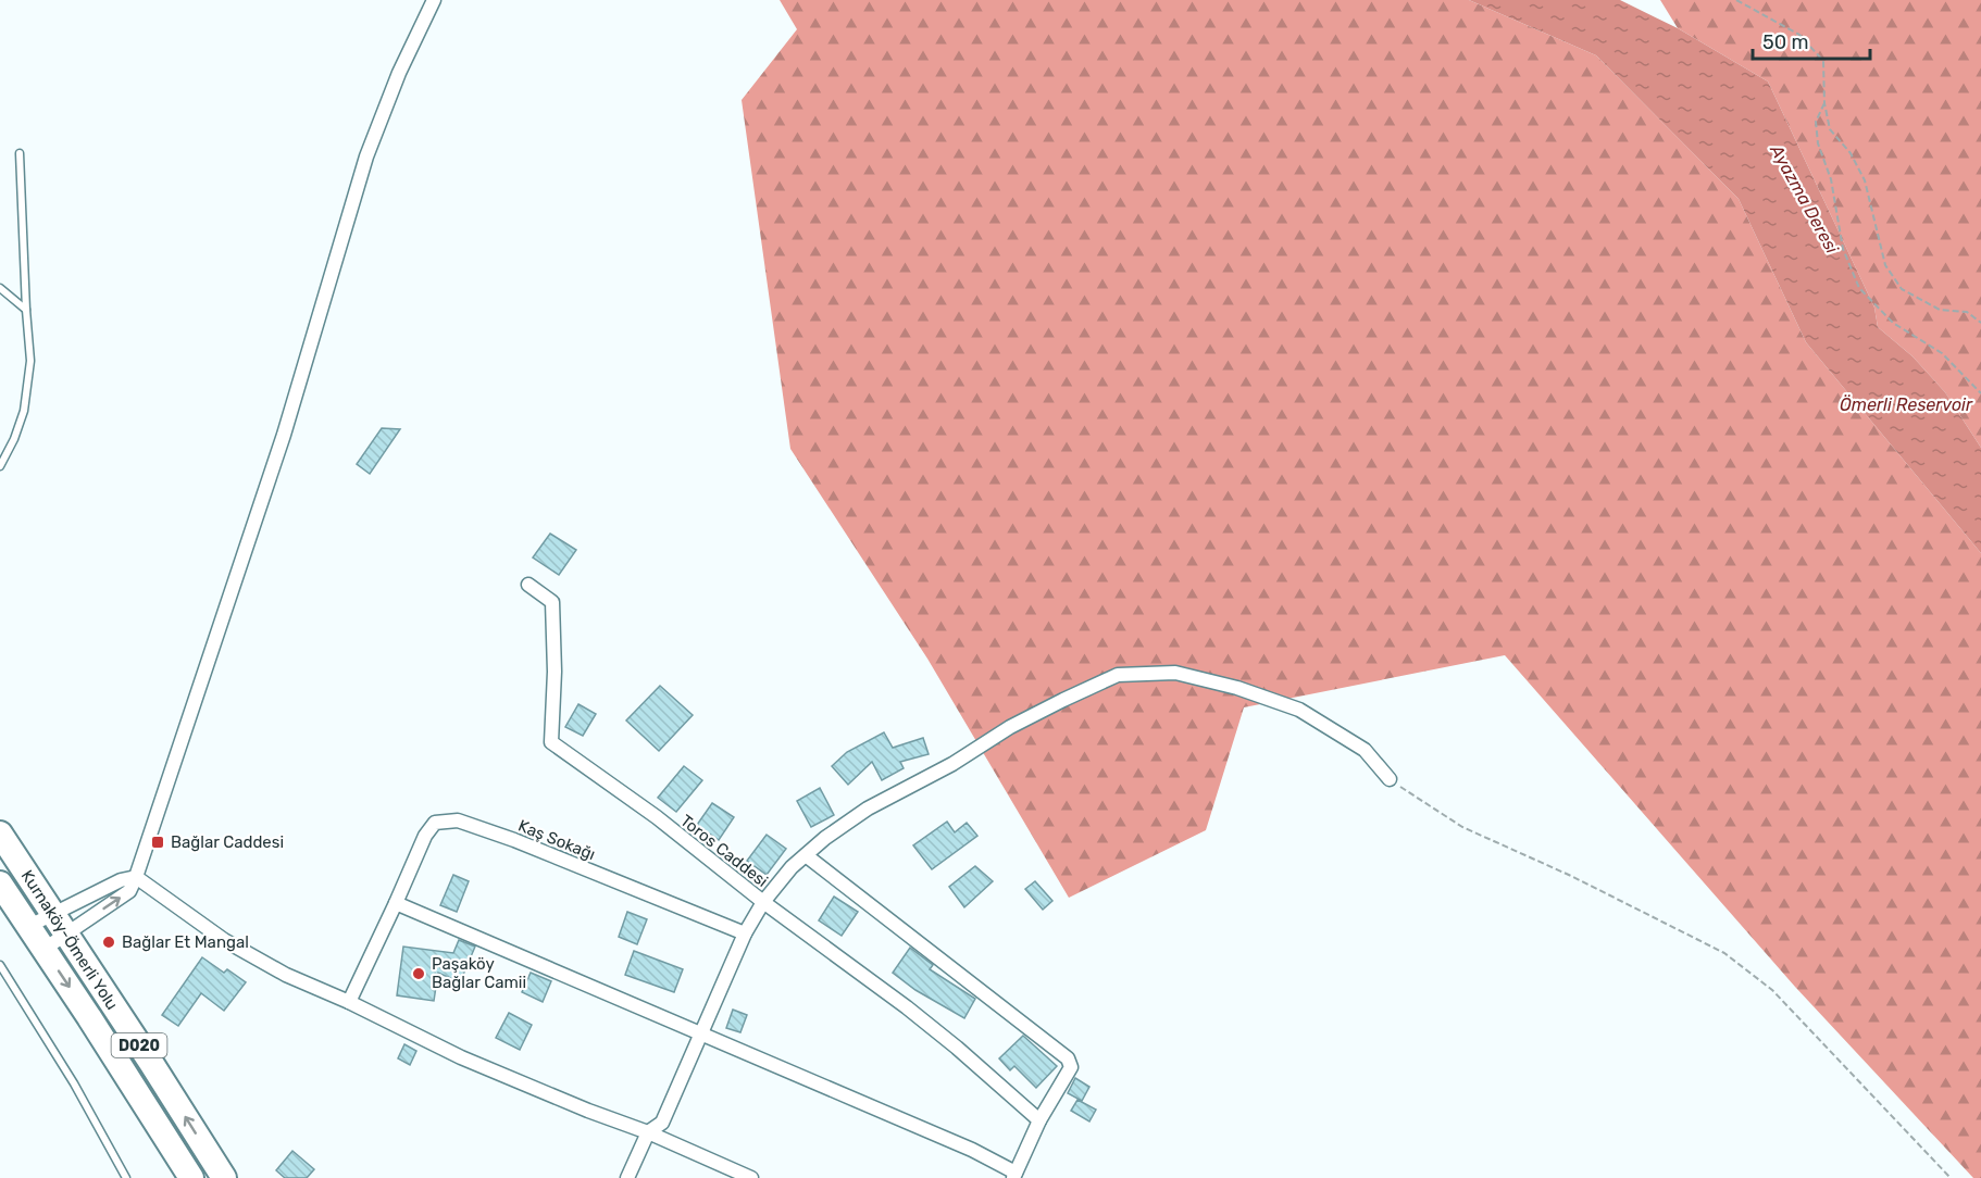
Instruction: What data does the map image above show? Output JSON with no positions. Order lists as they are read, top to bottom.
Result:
{
  "streets": {
    "highway": ["Kurnaköy-Ömerli Yolu", "D020"],
    "street": ["Kaş Sokağı", "Toros Caddesi"]
  },
  "crossings": [
    ["Kaş Sokağı", "Toros Caddesi"]
  ],
  "water": ["Ayazma Deresi", "Ömerli Reservoir"],
  "places": {
    "transit": ["Bağlar Caddesi"],
    "other": ["Bağlar Et Mangal", "Paşaköy Bağlar Camii"]
  },
  "scale_bar": "50 m"
}
